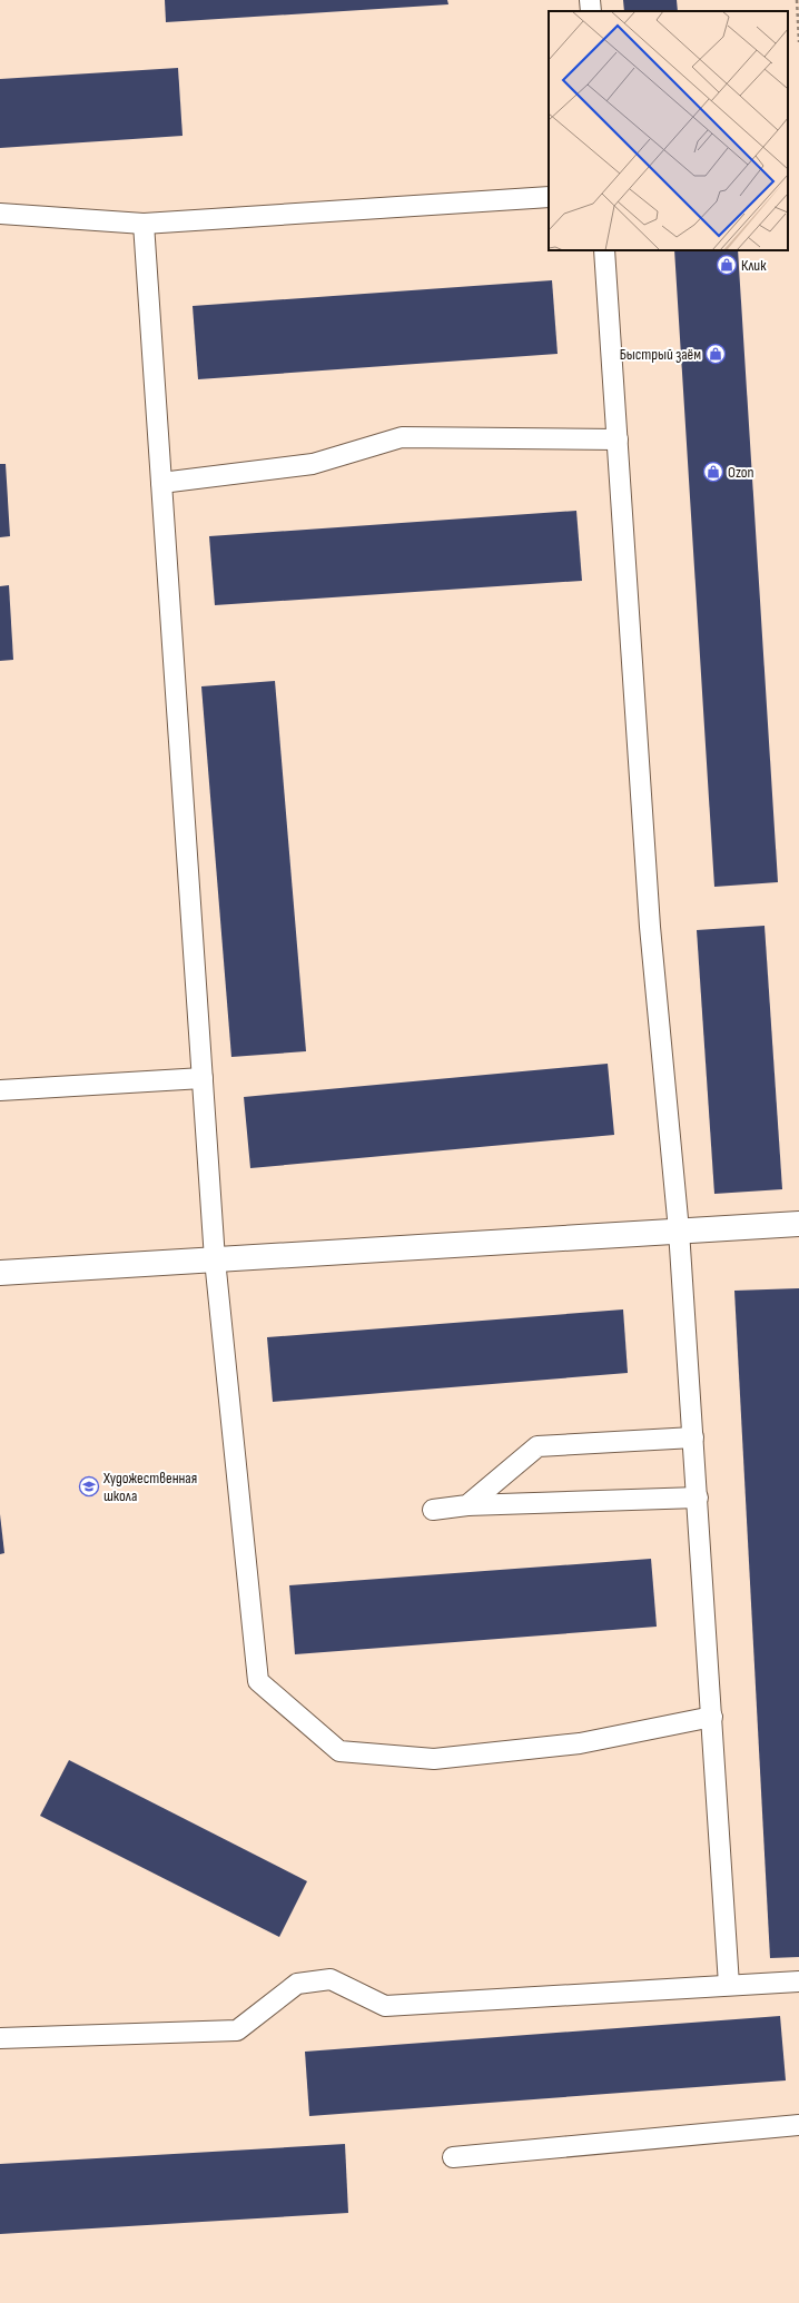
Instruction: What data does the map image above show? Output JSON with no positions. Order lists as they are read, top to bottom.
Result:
{
  "places": {
    "shop": ["Клик", "Быстрый заём", "Ozon"],
    "school or university": ["Художественная школа"]
  }
}
